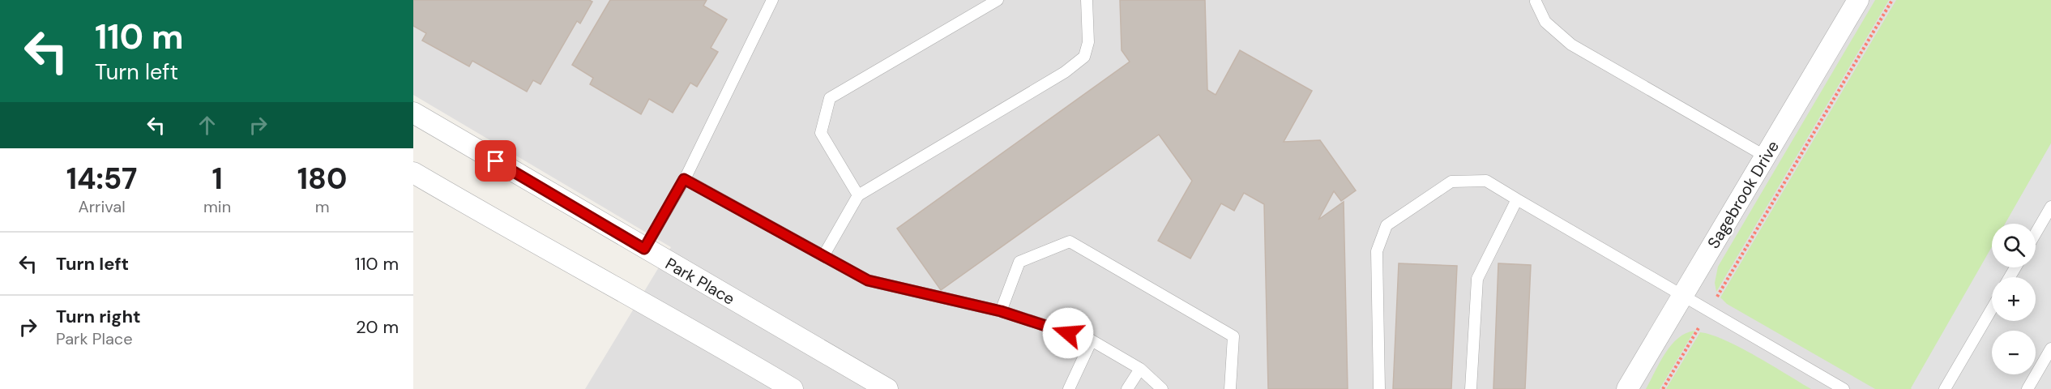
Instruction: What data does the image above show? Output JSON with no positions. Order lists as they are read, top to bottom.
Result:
{
  "streets": {
    "street": ["Sagebrook Drive", "Park Place"]
  },
  "page": {
    "turn": ["110 m", "Turn left"],
    "eta": [
      "14:57",
      "Arrival",
      "1",
      "min",
      "180",
      "m"
    ],
    "map_buttons": ["+", "−"],
    "list": [
      {
        "name": "Turn left",
        "value": "110 m"
      },
      {
        "name": "Turn right",
        "note": "Park Place",
        "value": "20 m"
      }
    ]
  }
}
